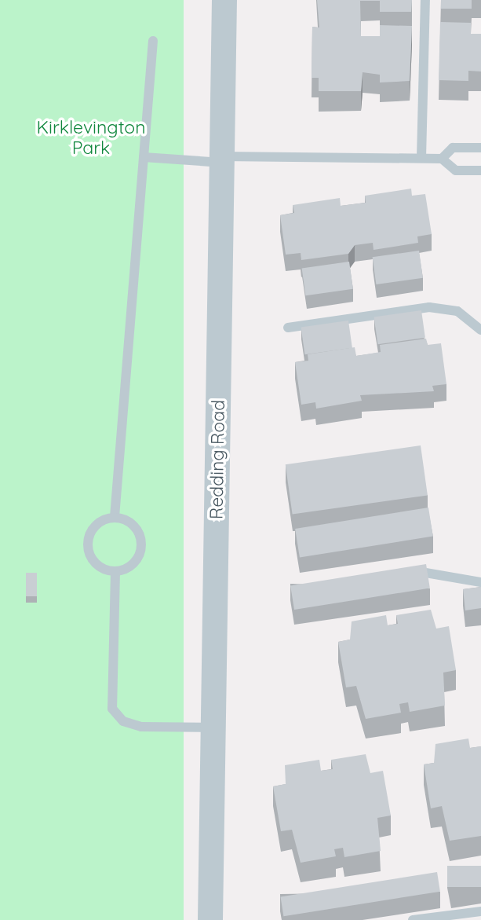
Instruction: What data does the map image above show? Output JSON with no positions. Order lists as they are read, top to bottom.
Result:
{
  "streets": {
    "street": ["Redding Road"]
  },
  "parks": ["Kirklevington Park"]
}
